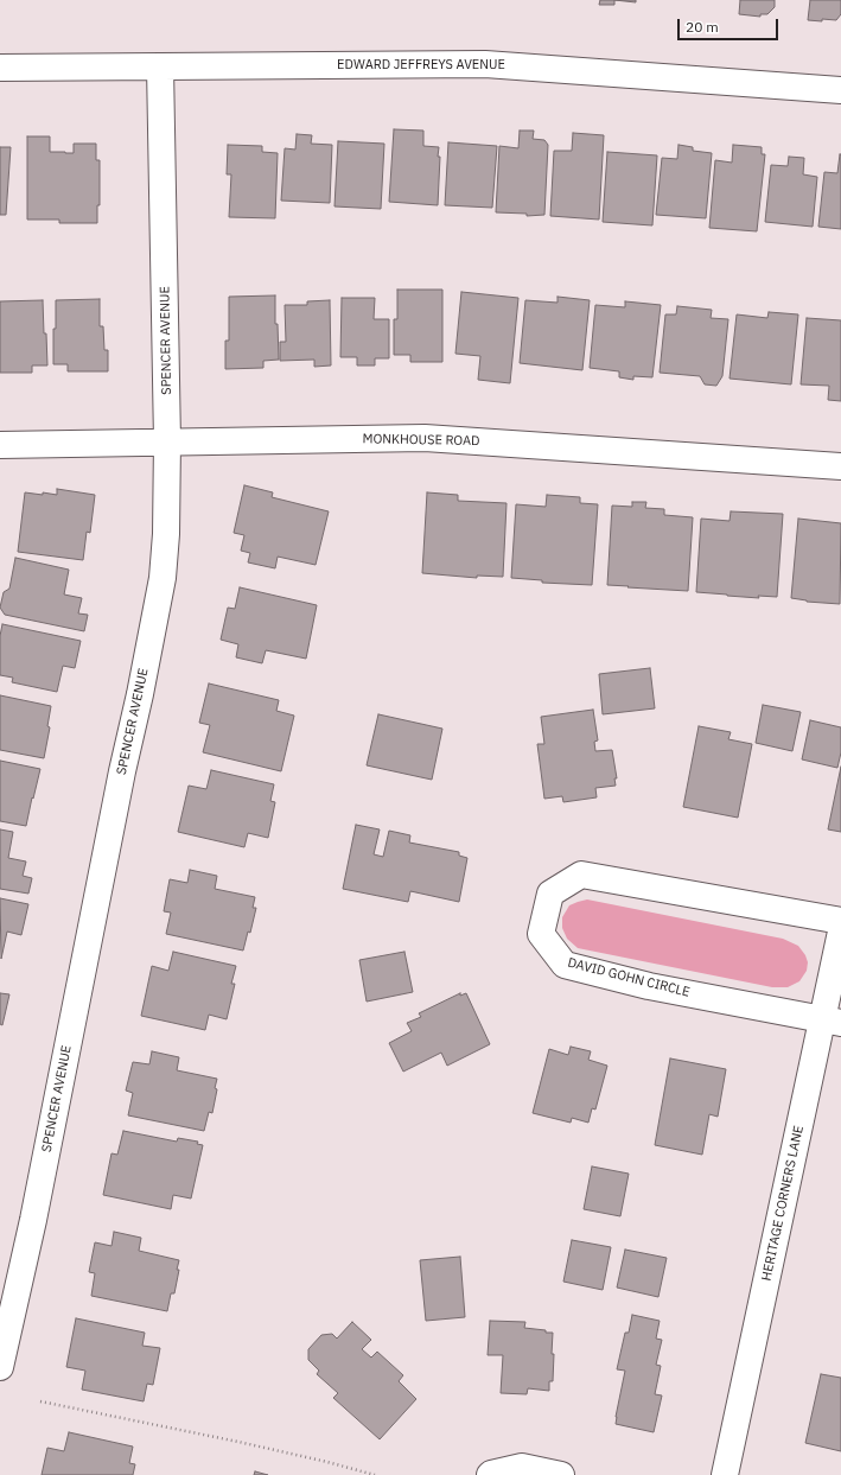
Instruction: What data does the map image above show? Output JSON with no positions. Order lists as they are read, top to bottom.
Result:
{
  "streets": {
    "street": [
      "EDWARD JEFFREYS AVENUE",
      "SPENCER AVENUE",
      "MONKHOUSE ROAD",
      "DAVID GOHN CIRCLE",
      "HERITAGE CORNERS LANE"
    ]
  },
  "crossings": [
    ["EDWARD JEFFREYS AVENUE", "SPENCER AVENUE"],
    ["SPENCER AVENUE", "MONKHOUSE ROAD"],
    ["DAVID GOHN CIRCLE", "HERITAGE CORNERS LANE"]
  ],
  "scale_bar": "20 m"
}
